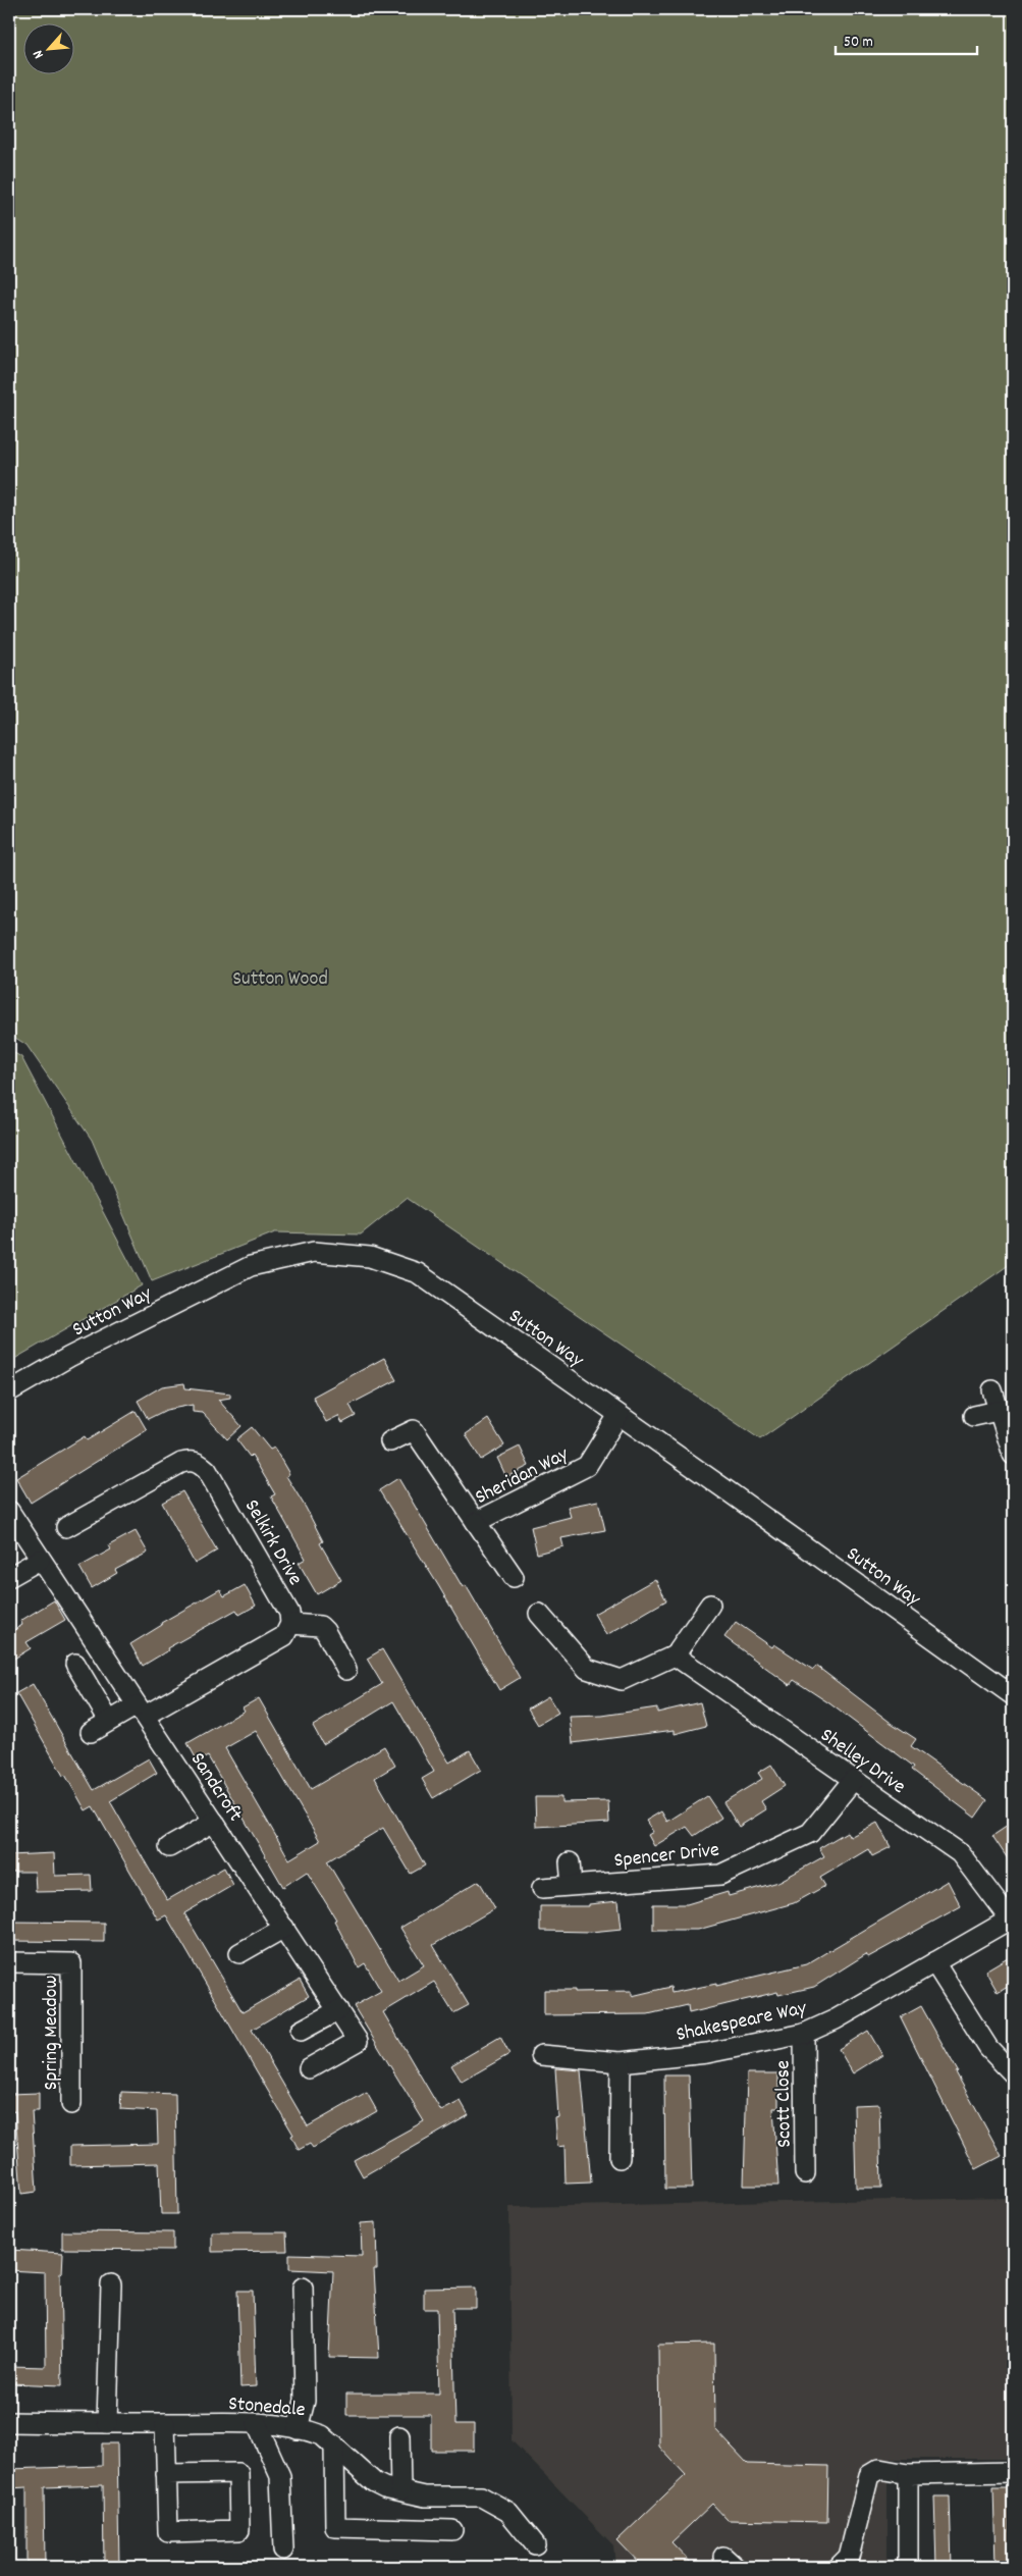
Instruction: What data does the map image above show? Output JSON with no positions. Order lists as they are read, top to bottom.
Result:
{
  "streets": {
    "street": [
      "Sutton Way",
      "Sheridan Way",
      "Selkirk Drive",
      "Shelley Drive",
      "Sandcroft",
      "Spencer Drive",
      "Shakespeare Way",
      "Spring Meadow",
      "Scott Close",
      "Stonedale"
    ]
  },
  "crossings": [
    ["Sutton Way", "Sheridan Way"],
    ["Shelley Drive", "Spencer Drive"],
    ["Shelley Drive", "Shakespeare Way"],
    ["Shakespeare Way", "Scott Close"]
  ],
  "parks": ["Sutton Wood"],
  "scale_bar": "50 m",
  "north": "bottom left"
}
